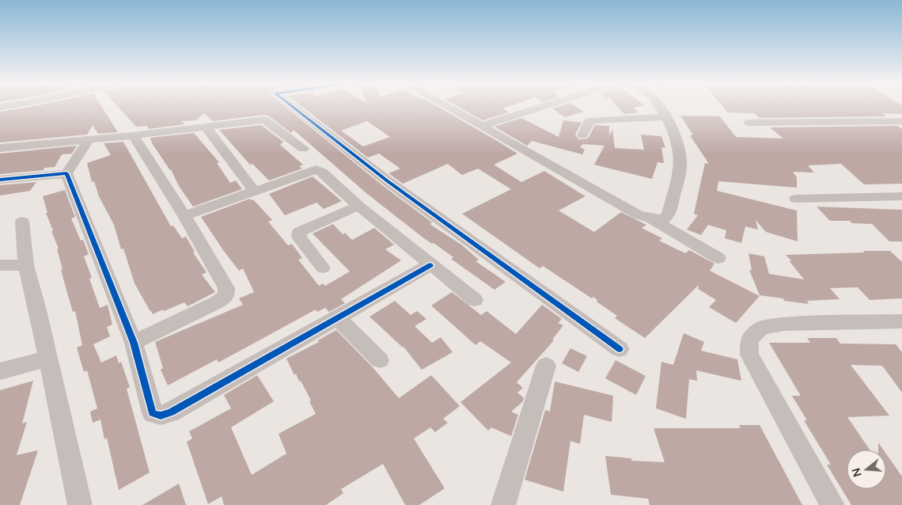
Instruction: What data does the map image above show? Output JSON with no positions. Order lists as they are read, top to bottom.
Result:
{
  "north": "left"
}
